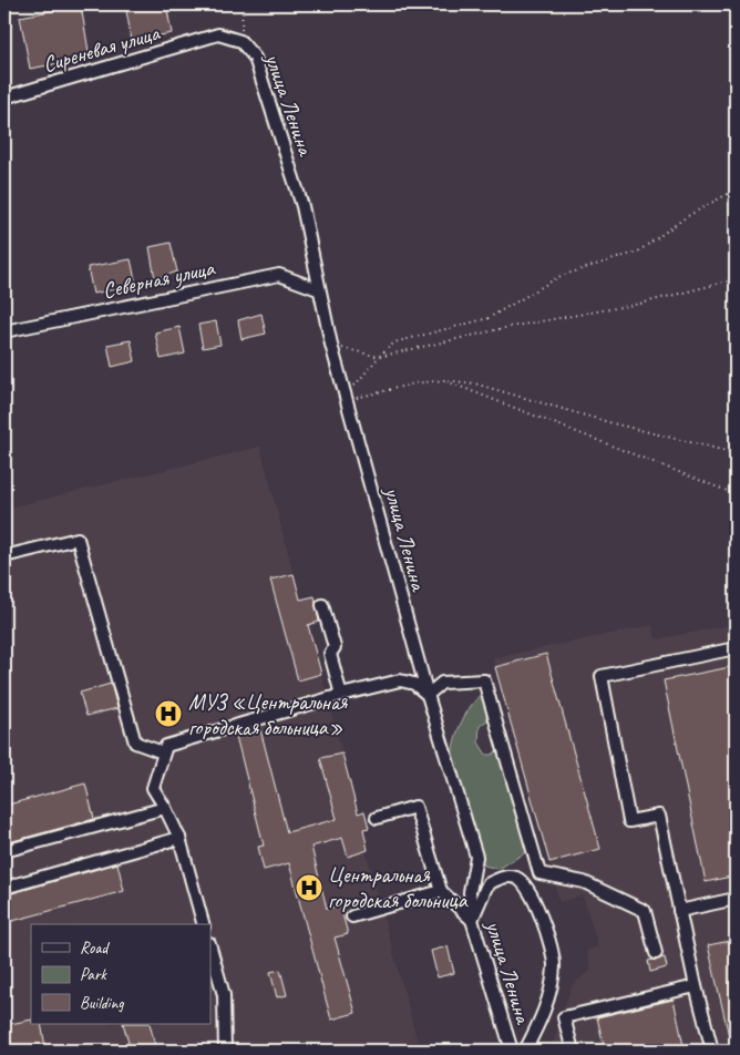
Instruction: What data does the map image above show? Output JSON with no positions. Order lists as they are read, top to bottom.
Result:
{
  "streets": {
    "street": ["Сиреневая улица", "улица Ленина", "Северная улица"]
  },
  "crossings": [
    ["Сиреневая улица", "улица Ленина"],
    ["улица Ленина", "Северная улица"]
  ],
  "places": {
    "hospital": ["МУЗ «Центральная городская больница»", "Центральная городская больница"]
  },
  "legend": ["Road", "Park", "Building"]
}
